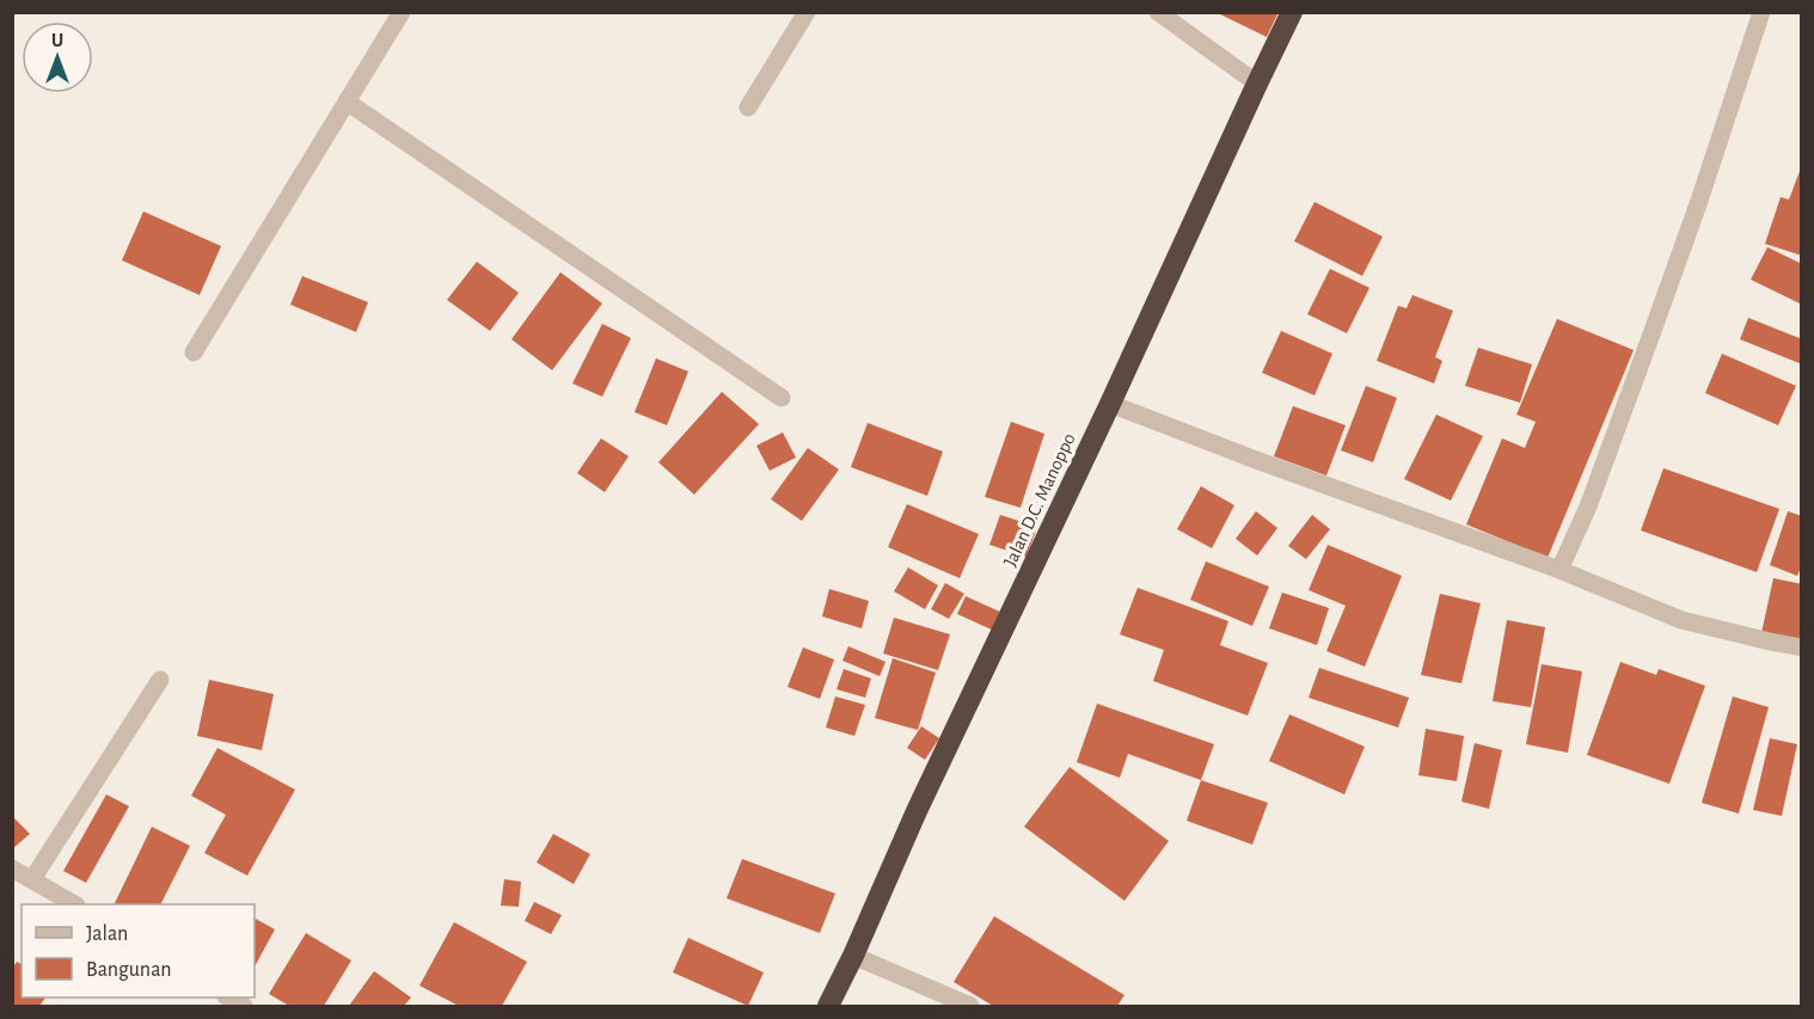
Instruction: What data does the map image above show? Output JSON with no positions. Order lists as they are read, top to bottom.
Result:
{
  "streets": {
    "highway": ["Jalan D.C. Manoppo"]
  },
  "legend": ["Jalan", "Bangunan"],
  "north": "top"
}
